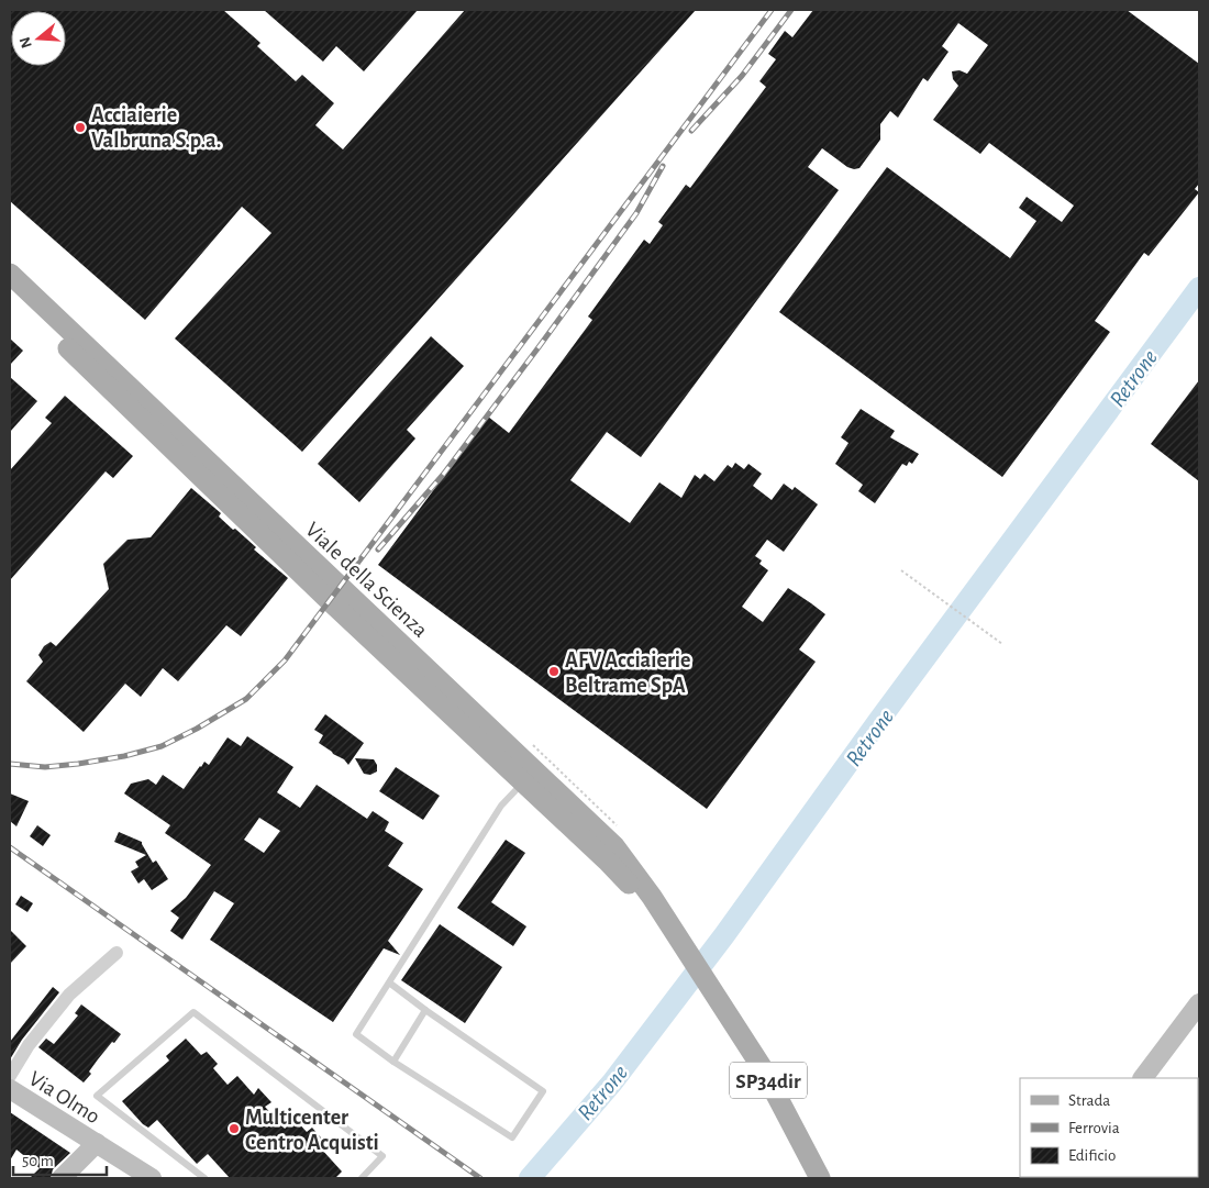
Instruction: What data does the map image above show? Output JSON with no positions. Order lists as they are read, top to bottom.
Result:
{
  "streets": {
    "main road": ["Viale della Scienza", "SP34dir", "Via Olmo"]
  },
  "water": ["Retrone"],
  "places": ["Acciaierie Valbruna S.p.a.", "AFV Acciaierie Beltrame SpA", "Multicenter Centro Acquisti"],
  "legend": ["Strada", "Ferrovia", "Edificio"],
  "scale_bar": "50 m",
  "north": "left"
}
